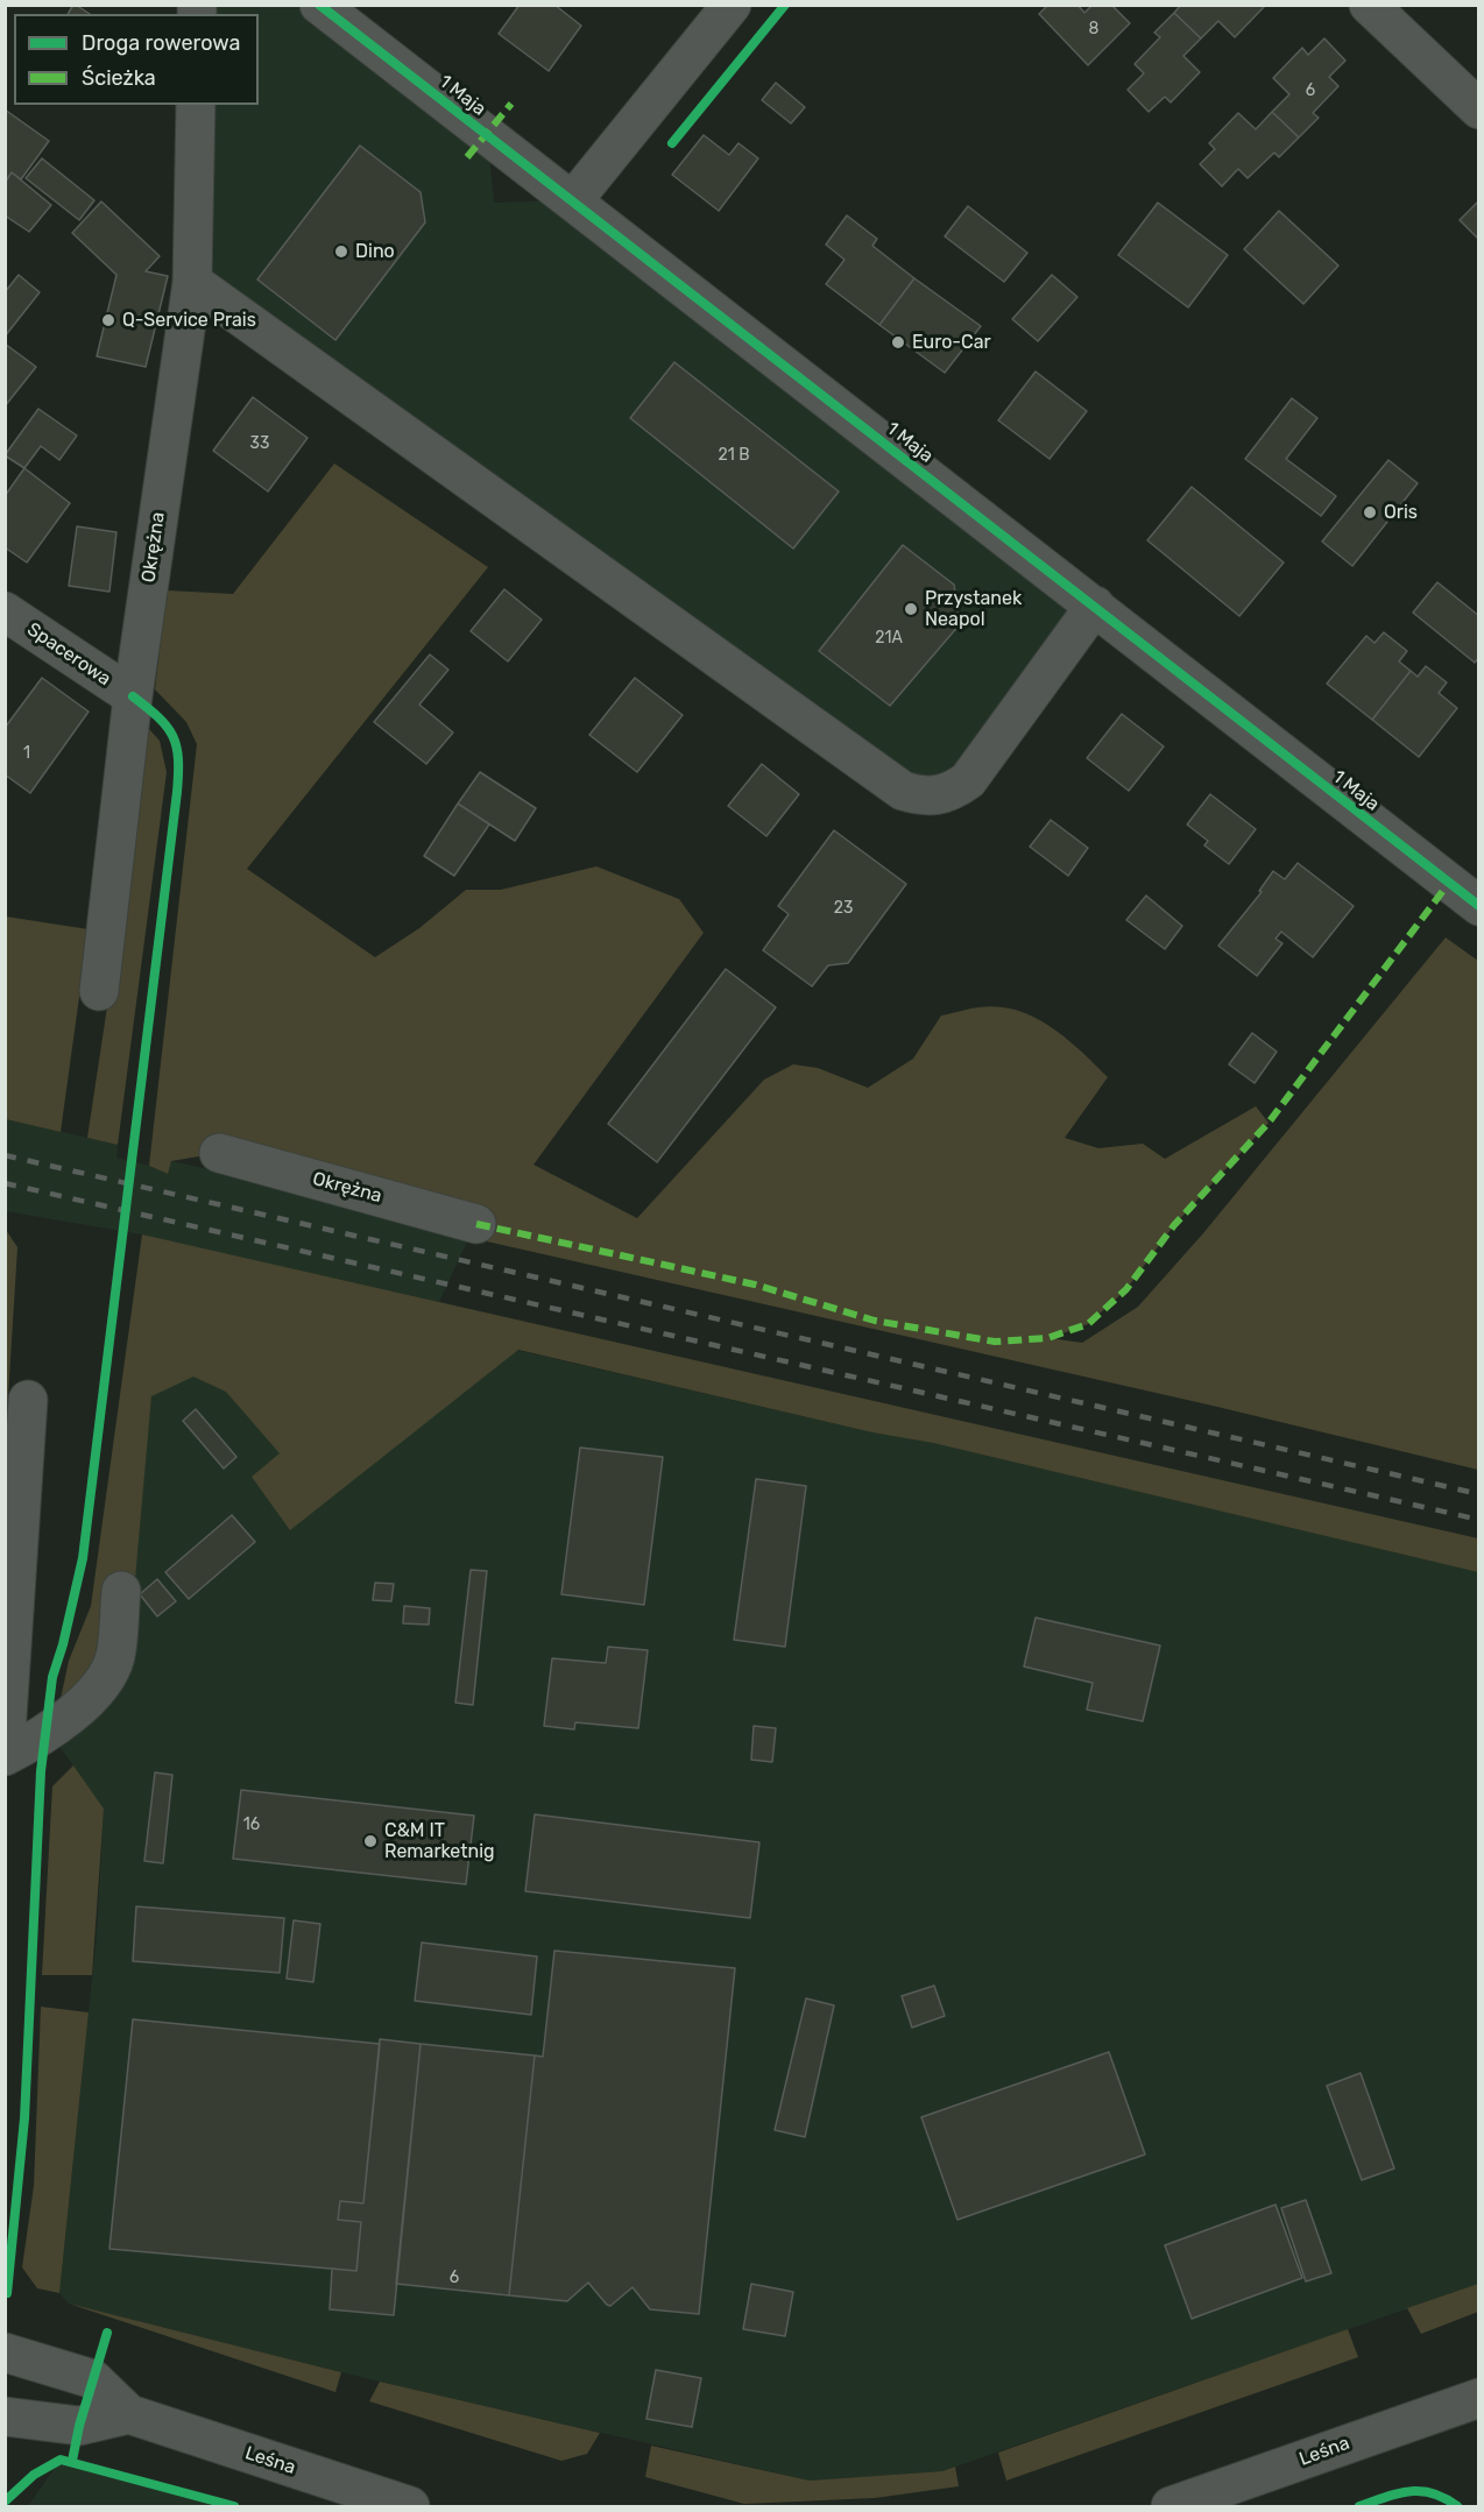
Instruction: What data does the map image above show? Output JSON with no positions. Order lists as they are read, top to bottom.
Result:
{
  "streets": {
    "street": [
      "1 Maja",
      "Okrężna",
      "Spacerowa",
      "Leśna"
    ]
  },
  "crossings": [
    ["Okrężna", "Spacerowa"]
  ],
  "places": [
    "Dino",
    "Q-Service Prais",
    "Euro-Car",
    "Oris",
    "Przystanek Neapol",
    "C&M IT Remarketnig"
  ],
  "house_numbers": [
    "8",
    "6",
    "33",
    "21 B",
    "21A",
    "1",
    "23",
    "16",
    "6"
  ],
  "legend": ["Droga rowerowa", "Ścieżka"]
}
